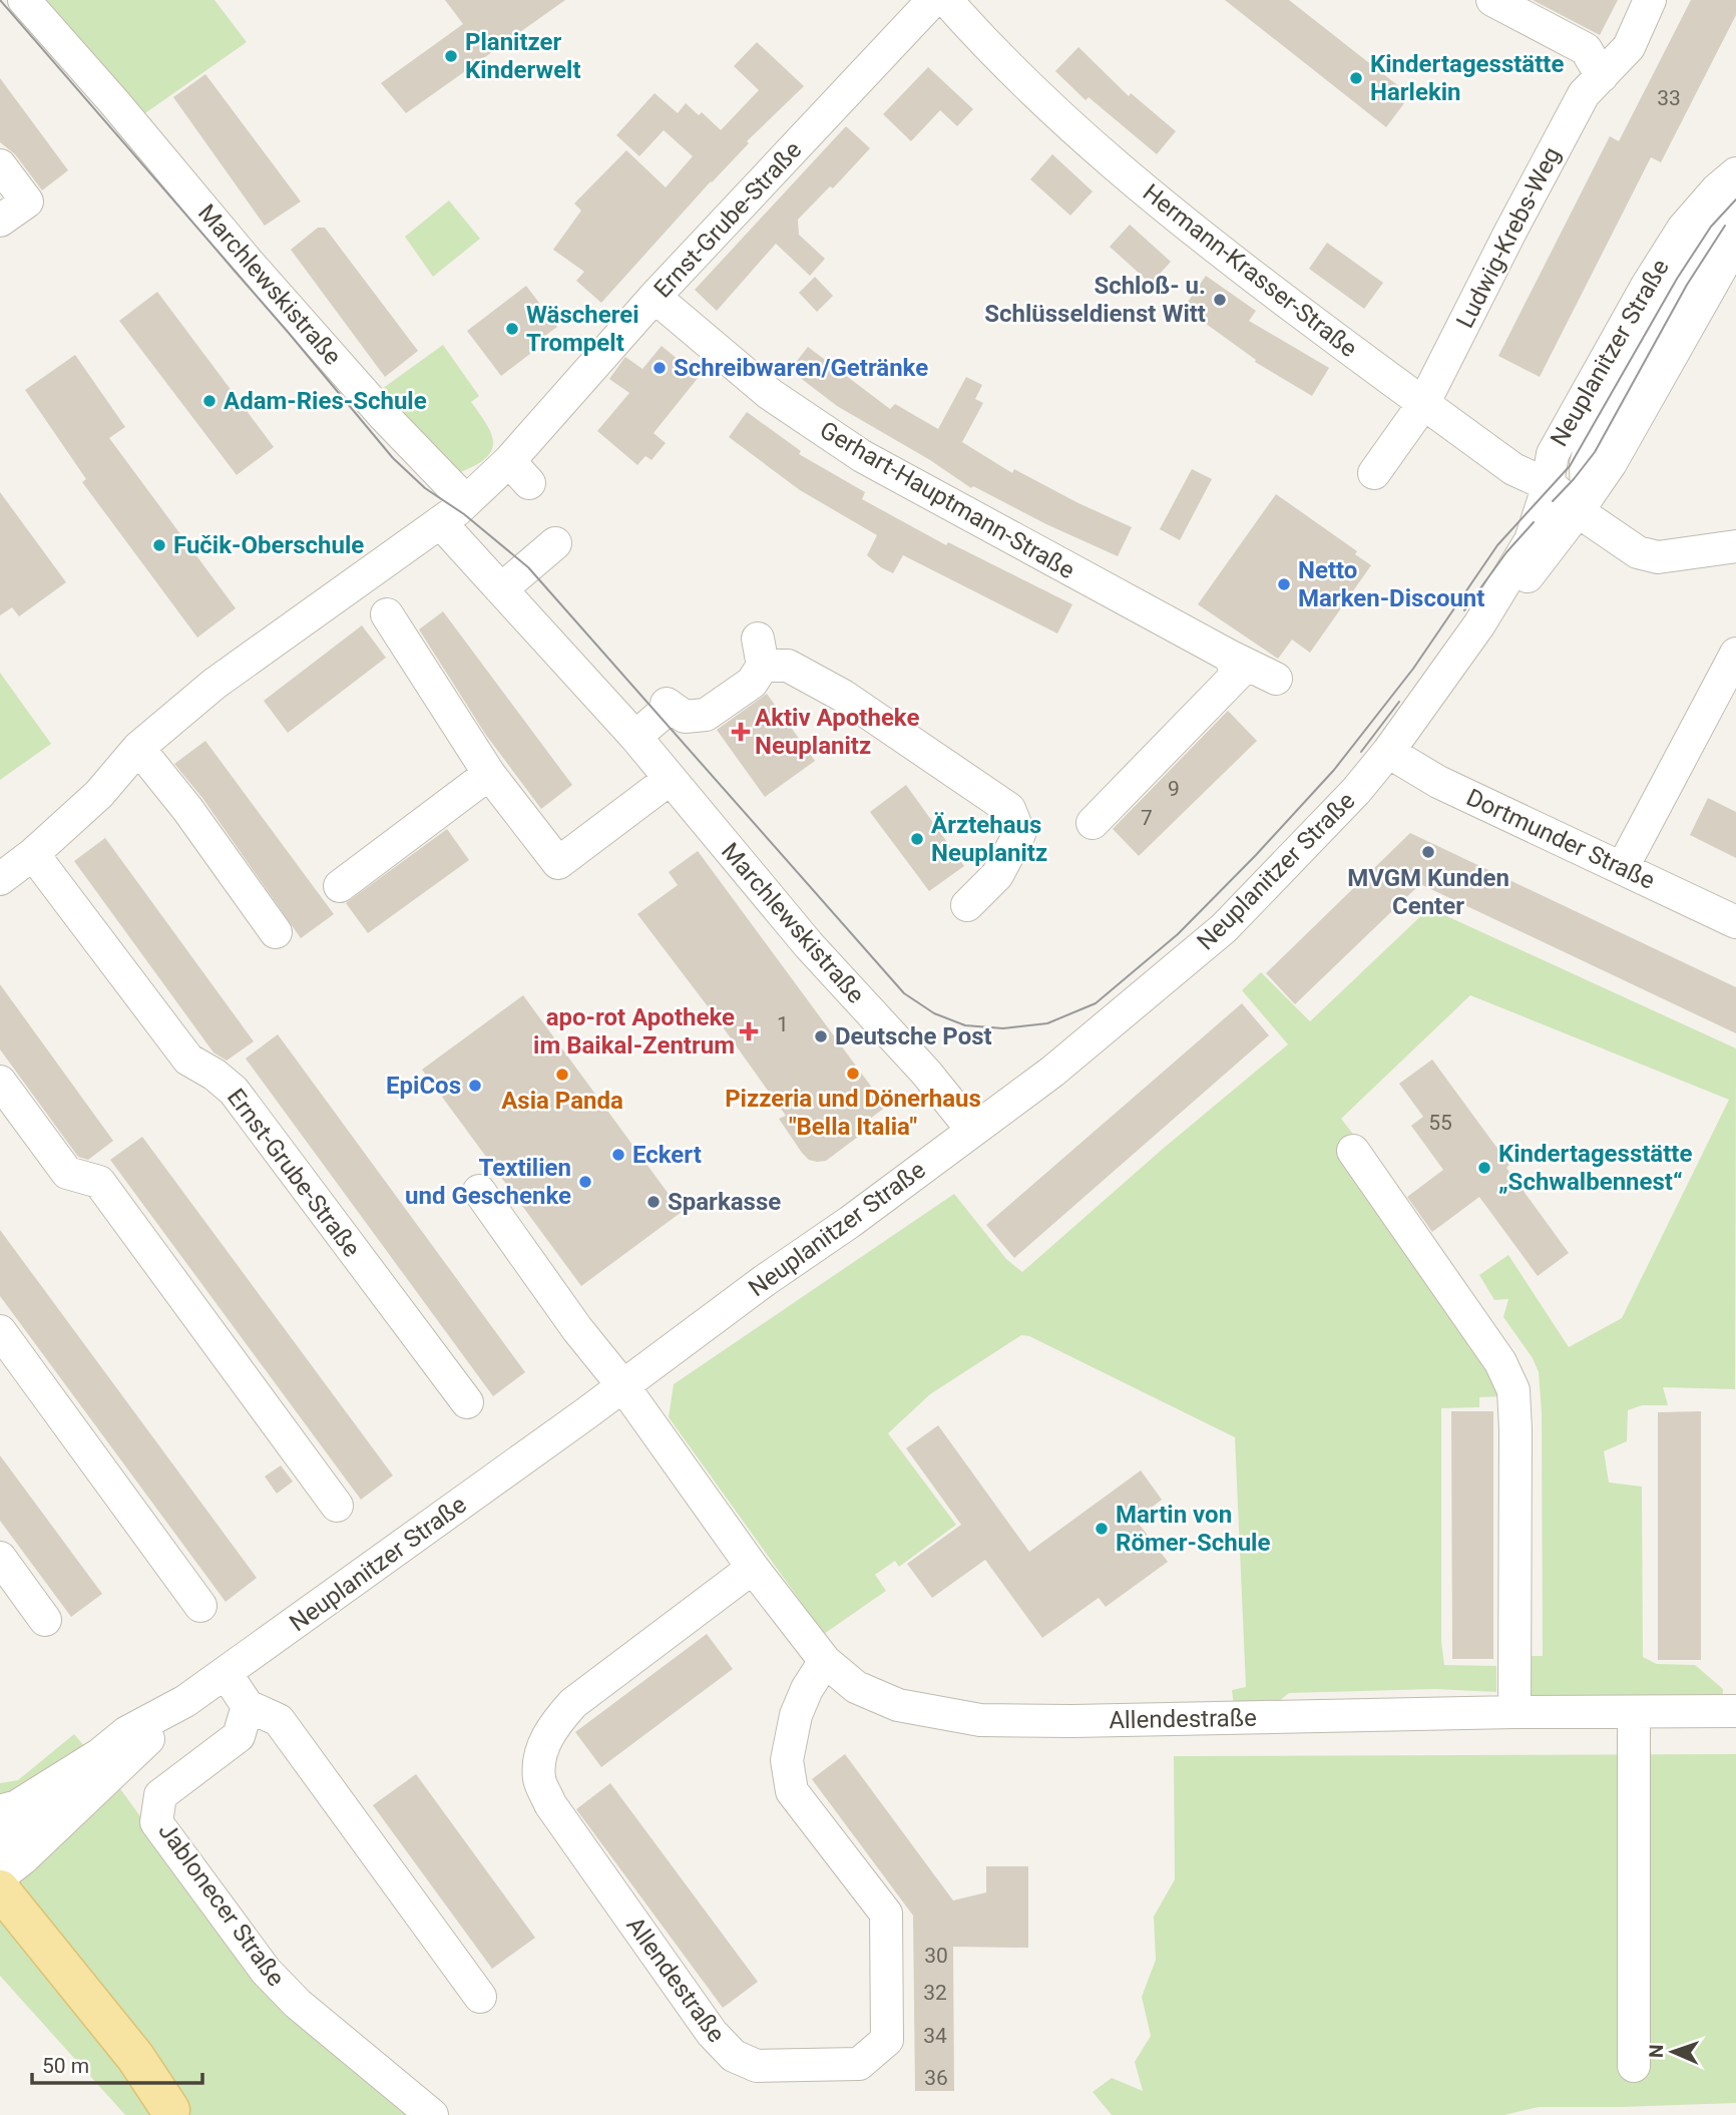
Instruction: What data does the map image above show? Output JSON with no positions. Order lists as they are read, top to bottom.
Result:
{
  "streets": {
    "street": [
      "Ernst-Grube-Straße",
      "Ludwig-Krebs-Weg",
      "Hermann-Krasser-Straße",
      "Marchlewskistraße",
      "Neuplanitzer Straße",
      "Gerhart-Hauptmann-Straße",
      "Dortmunder Straße",
      "Allendestraße",
      "Jablonecer Straße"
    ]
  },
  "crossings": [
    ["Ernst-Grube-Straße", "Marchlewskistraße"],
    ["Ernst-Grube-Straße", "Gerhart-Hauptmann-Straße"],
    ["Ludwig-Krebs-Weg", "Hermann-Krasser-Straße"],
    ["Hermann-Krasser-Straße", "Neuplanitzer Straße"],
    ["Marchlewskistraße", "Neuplanitzer Straße"],
    ["Neuplanitzer Straße", "Dortmunder Straße"],
    ["Neuplanitzer Straße", "Allendestraße"]
  ],
  "places": {
    "other": [
      "Planitzer Kinderwelt",
      "Kindertagesstätte Harlekin",
      "Schloß- u. Schlüsseldienst Witt",
      "Wäscherei Trompelt",
      "Schreibwaren/Getränke",
      "Adam-Ries-Schule",
      "Fučik-Oberschule",
      "Netto Marken-Discount",
      "Ärztehaus Neuplanitz",
      "MVGM Kunden Center",
      "Deutsche Post",
      "Pizzeria und Dönerhaus \"Bella Italia\"",
      "Asia Panda",
      "EpiCos",
      "Eckert",
      "Kindertagesstätte „Schwalbennest“",
      "Textilien und Geschenke",
      "Sparkasse",
      "Martin von Römer-Schule"
    ],
    "health": ["Aktiv Apotheke Neuplanitz", "apo-rot Apotheke im Baikal-Zentrum"]
  },
  "house_numbers": [
    "33",
    "9",
    "7",
    "1",
    "55",
    "30",
    "32",
    "34",
    "36"
  ],
  "scale_bar": "50 m",
  "north": "left"
}
